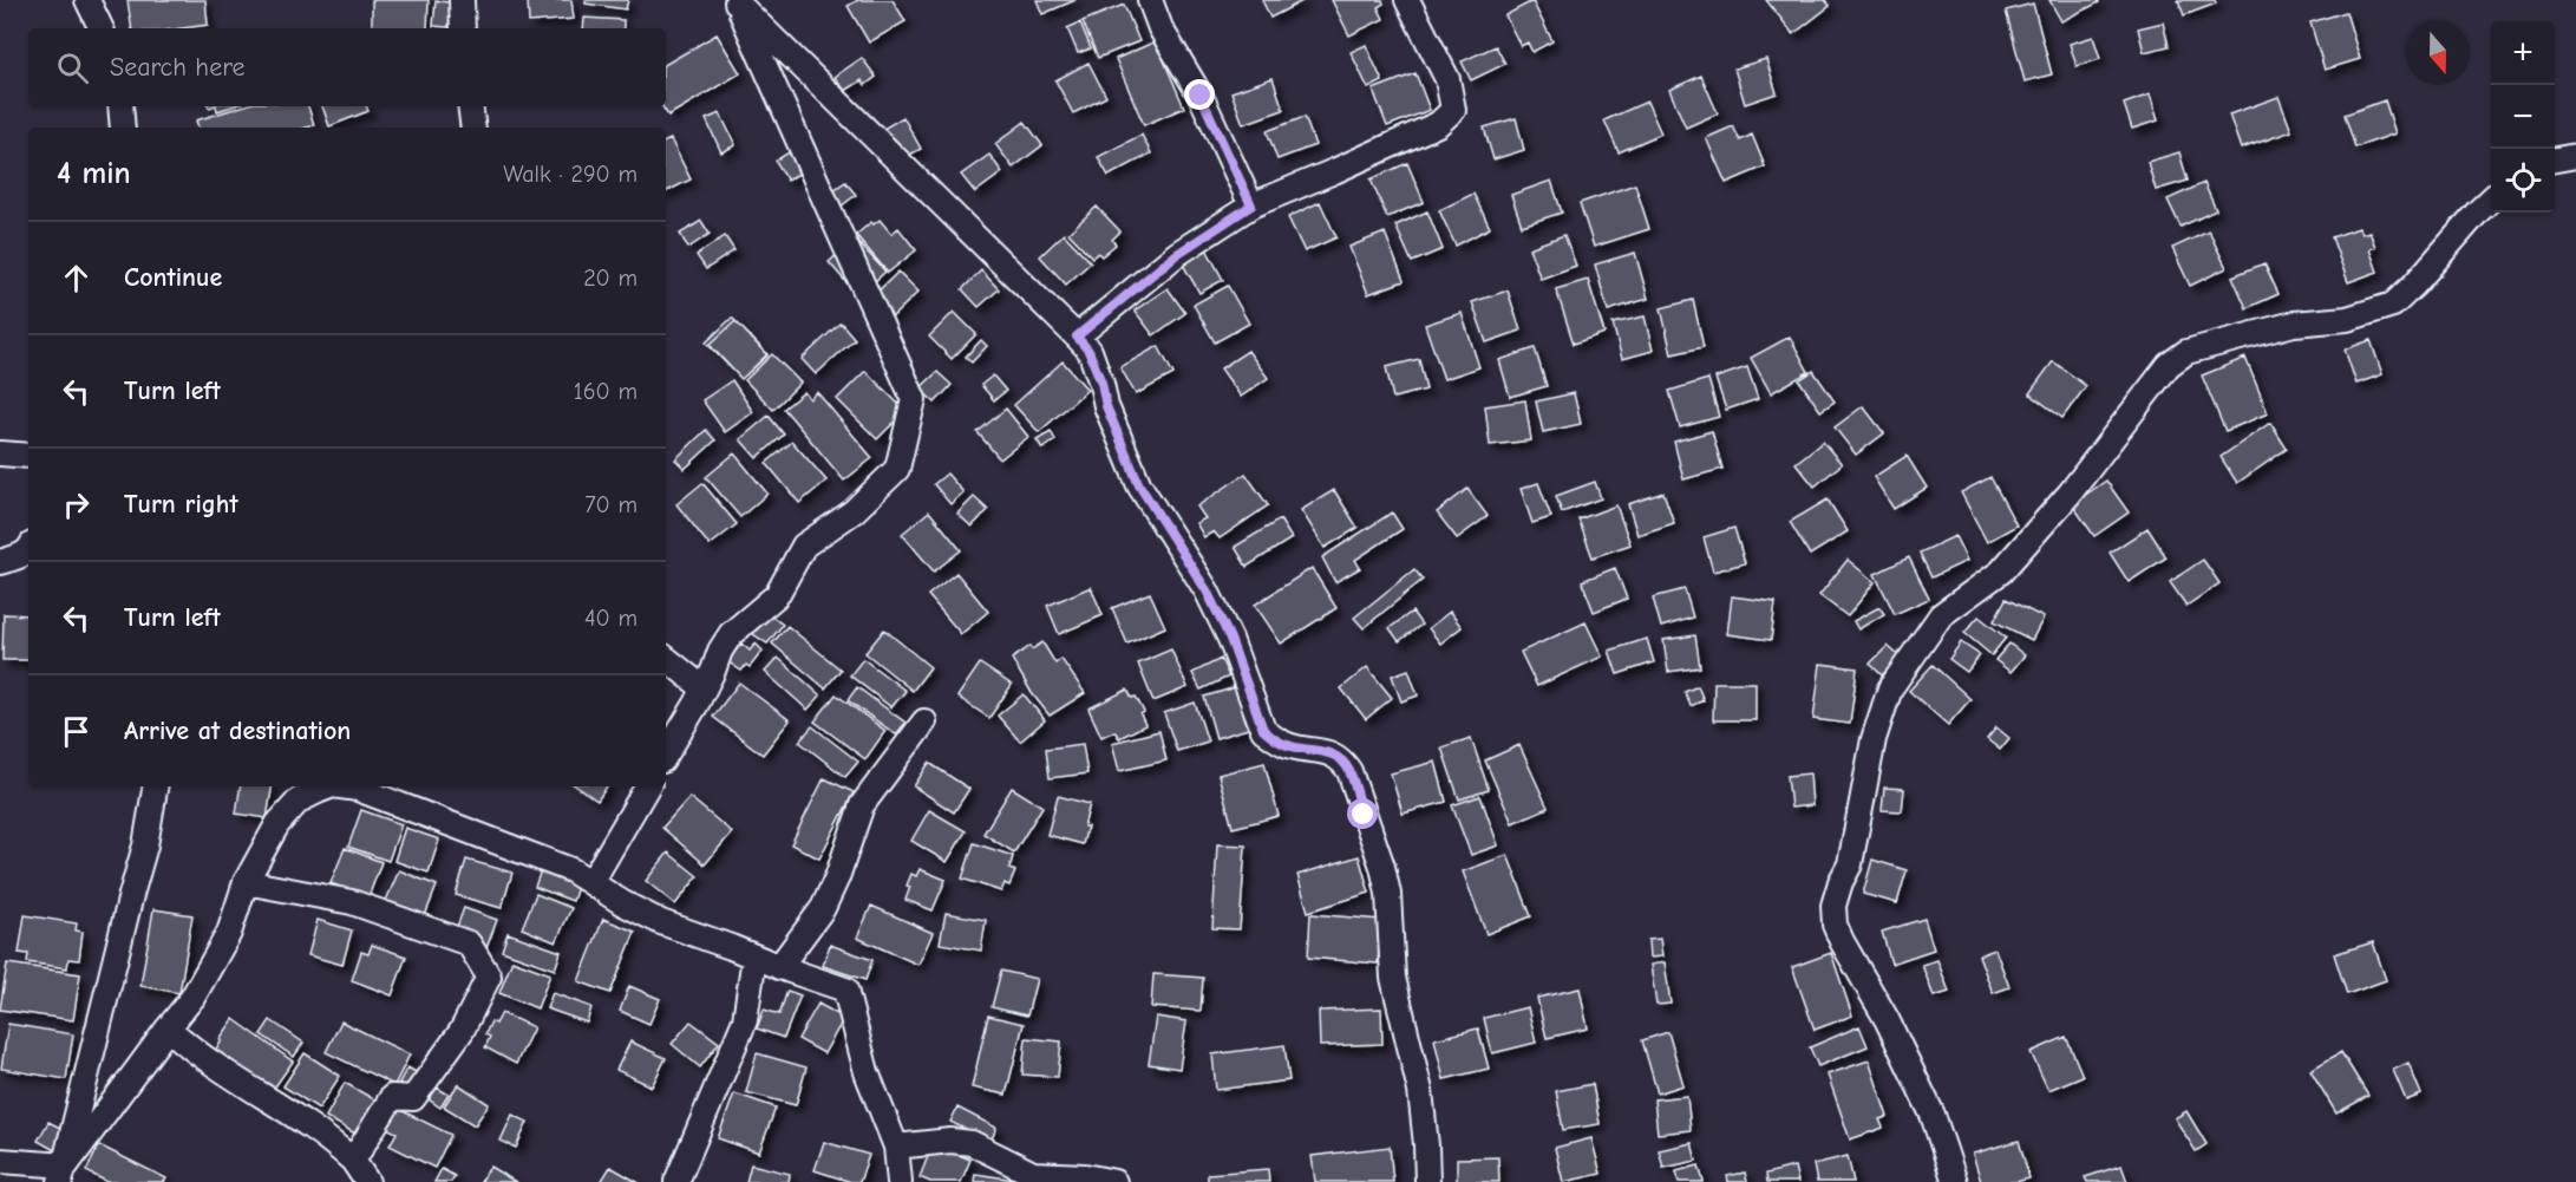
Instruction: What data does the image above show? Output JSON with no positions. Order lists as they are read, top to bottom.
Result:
{
  "north": "bottom",
  "page": {
    "map_buttons": ["+", "−"],
    "search": "Search here",
    "heading": ["4 min", "Walk · 290 m"],
    "list": [
      ["Continue", "20 m"],
      ["Turn left", "160 m"],
      ["Turn right", "70 m"],
      ["Turn left", "40 m"],
      "Arrive at destination"
    ]
  }
}
